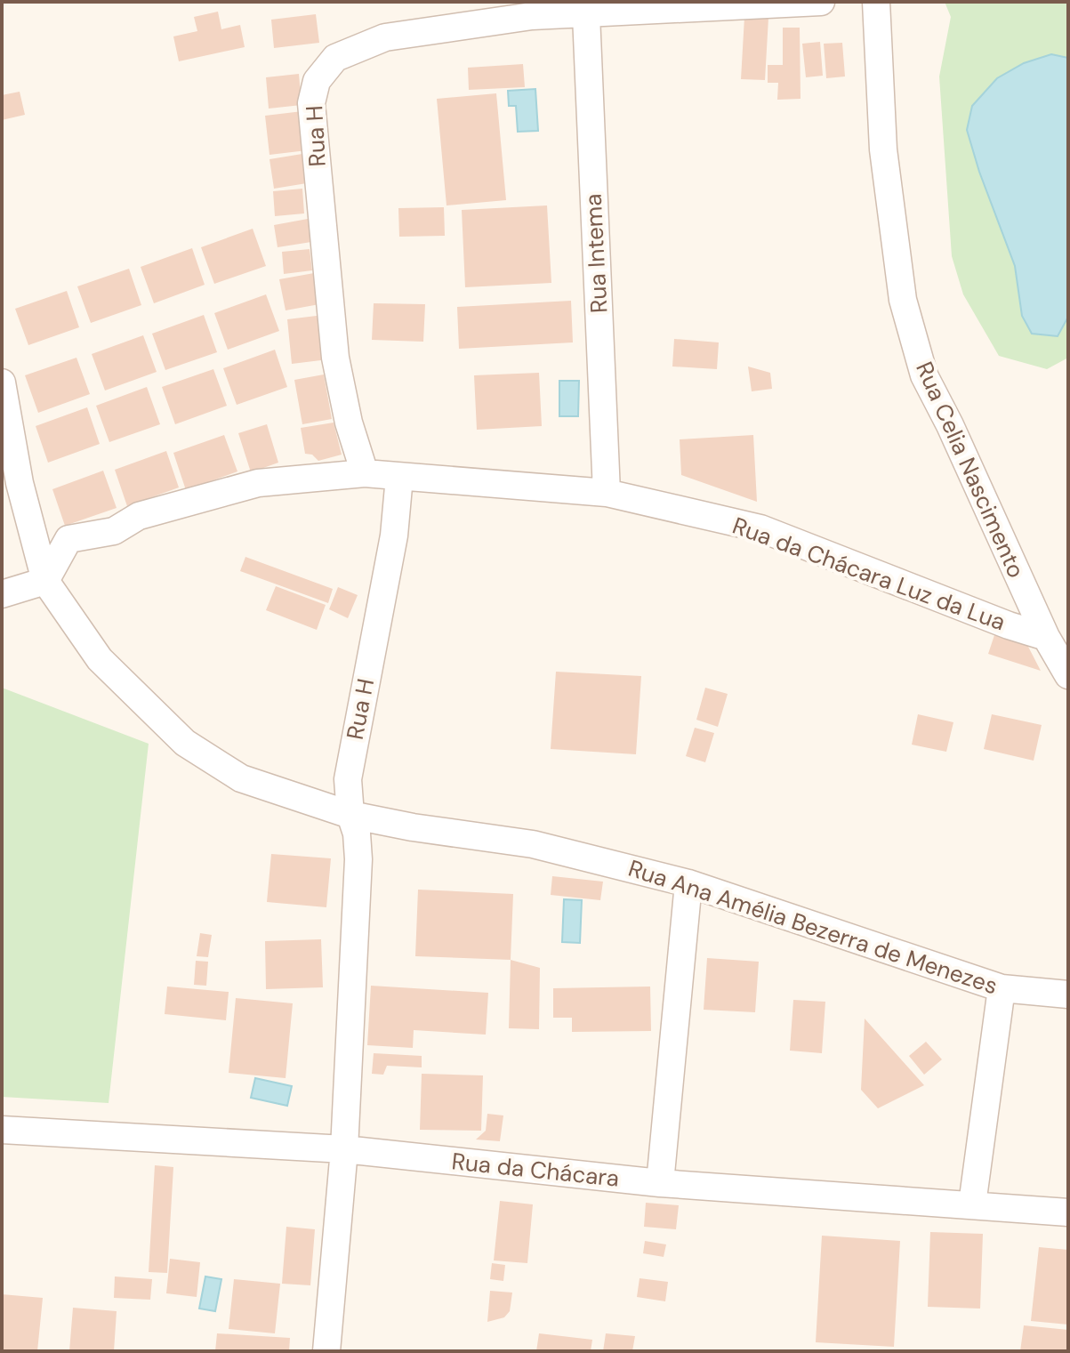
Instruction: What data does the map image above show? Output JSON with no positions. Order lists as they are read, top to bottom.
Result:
{
  "streets": {
    "street": [
      "Rua H",
      "Rua Intema",
      "Rua Celia Nascimento",
      "Rua da Chácara Luz da Lua",
      "Rua Ana Amélia Bezerra de Menezes",
      "Rua da Chácara"
    ]
  },
  "crossings": [
    ["Rua H", "Rua Intema"],
    ["Rua H", "Rua da Chácara Luz da Lua"],
    ["Rua H", "Rua Ana Amélia Bezerra de Menezes"],
    ["Rua H", "Rua da Chácara"],
    ["Rua Intema", "Rua da Chácara Luz da Lua"],
    ["Rua Celia Nascimento", "Rua da Chácara Luz da Lua"],
    ["Rua da Chácara Luz da Lua", "Rua Ana Amélia Bezerra de Menezes"]
  ]
}
